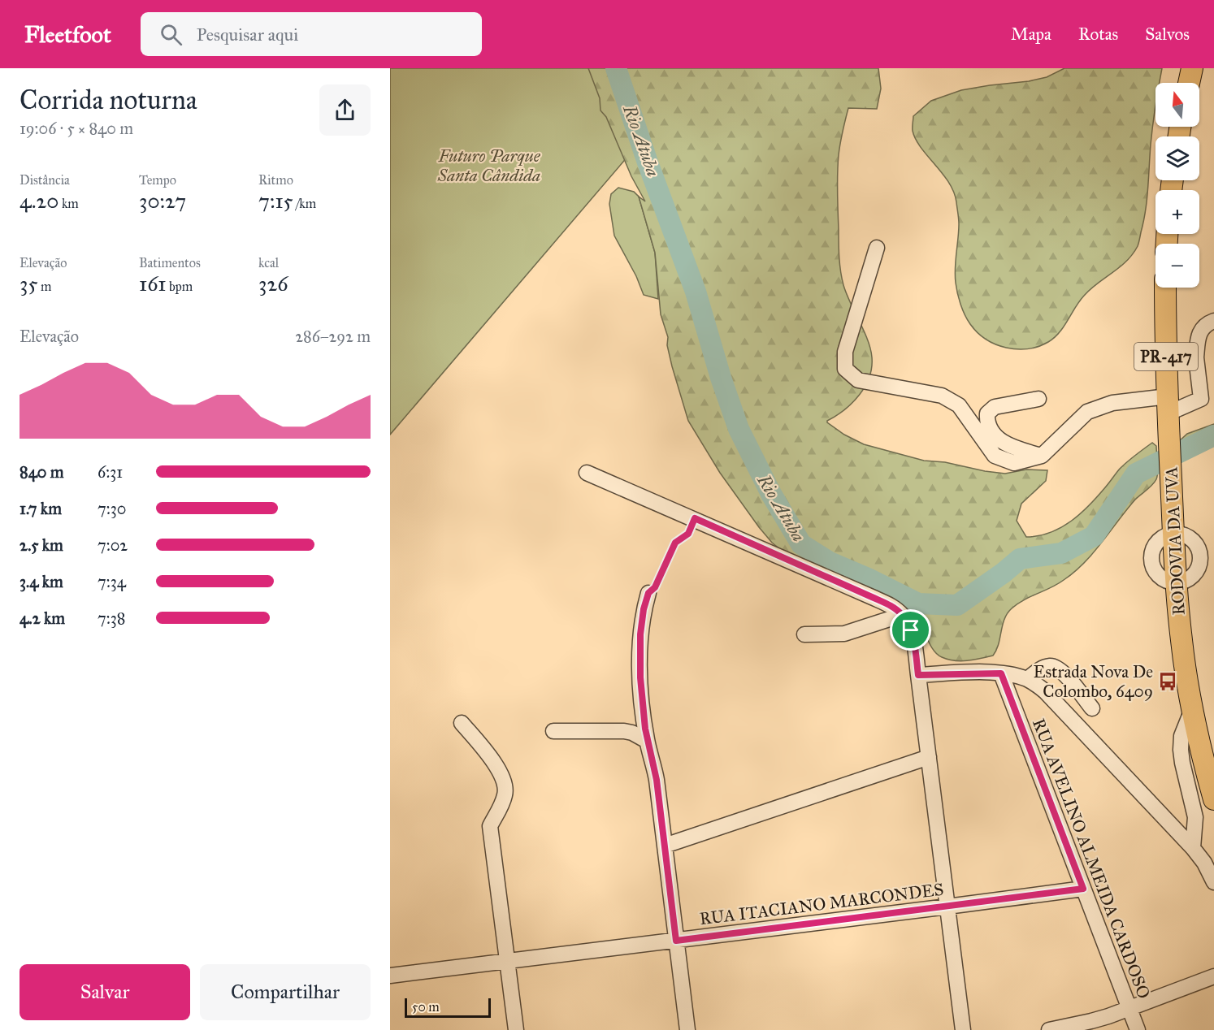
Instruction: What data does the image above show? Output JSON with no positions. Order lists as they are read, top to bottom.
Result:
{
  "streets": {
    "highway": ["PR-417", "RODOVIA DA UVA"],
    "street": ["RUA AVELINO ALMEIDA CARDOSO", "RUA ITACIANO MARCONDES"]
  },
  "crossings": [
    ["RUA AVELINO ALMEIDA CARDOSO", "RUA ITACIANO MARCONDES"]
  ],
  "water": ["Rio Atuba"],
  "parks": ["Futuro Parque Santa Cândida"],
  "places": {
    "bus stop": ["Estrada Nova De Colombo, 6409"]
  },
  "scale_bar": "50 m",
  "north": "top",
  "page": {
    "header": "Fleetfoot",
    "search": "Pesquisar aqui",
    "nav": ["Mapa", "Rotas", "Salvos"],
    "heading": ["Corrida noturna", "19:06 · 5 × 840 m"],
    "map_buttons": ["+", "−"],
    "stats": [
      ["Distância", "4.20 km"],
      ["Tempo", "30:27"],
      ["Ritmo", "7:15 /km"],
      ["Elevação", "35 m"],
      ["Batimentos", "161 bpm"],
      ["kcal", "326"]
    ],
    "chart": ["Elevação", "286–292 m"],
    "list": [
      {
        "name": "840 m",
        "note": "6:31"
      },
      {
        "name": "1.7 km",
        "note": "7:30"
      },
      {
        "name": "2.5 km",
        "note": "7:02"
      },
      {
        "name": "3.4 km",
        "note": "7:34"
      },
      {
        "name": "4.2 km",
        "note": "7:38"
      }
    ],
    "buttons": ["Salvar", "Compartilhar"],
    "scale": "50 m"
  }
}
